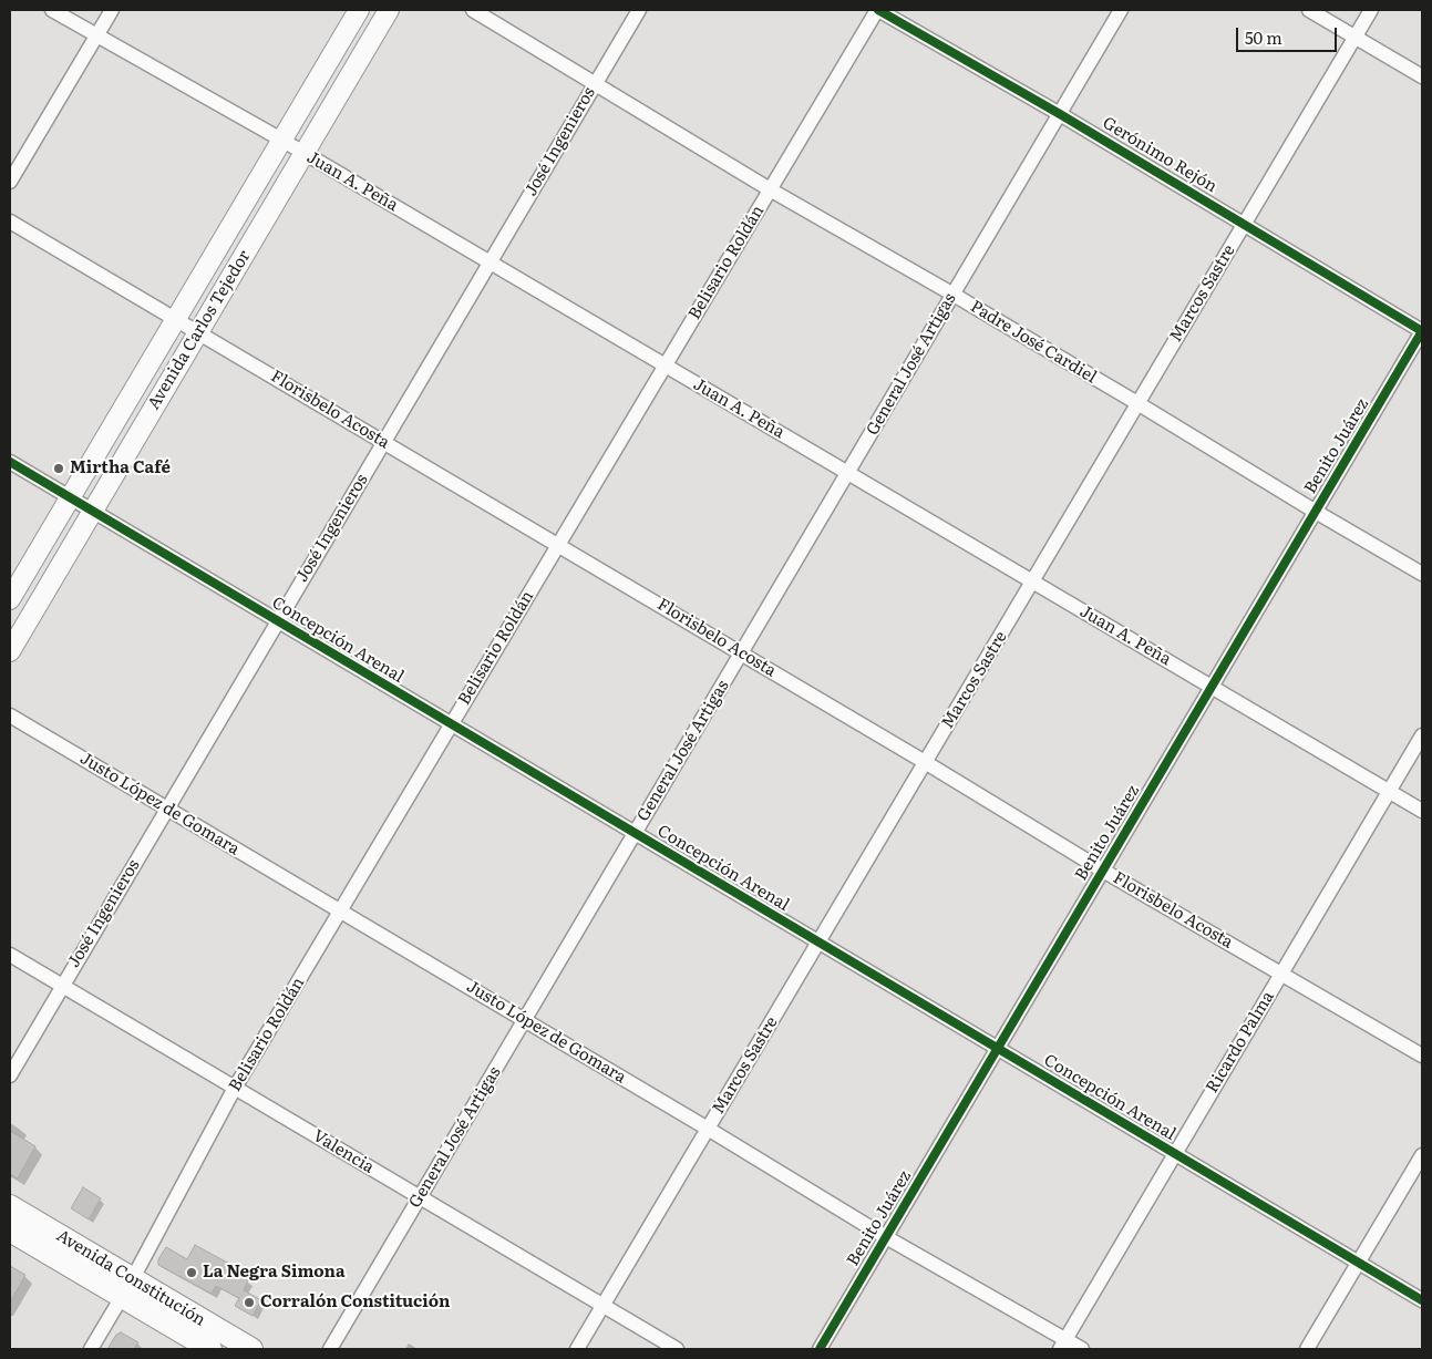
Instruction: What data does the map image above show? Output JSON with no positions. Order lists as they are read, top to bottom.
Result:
{
  "streets": {
    "main road": ["Avenida Carlos Tejedor", "Avenida Constitución"],
    "street": [
      "José Ingenieros",
      "Gerónimo Rejón",
      "Juan A. Peña",
      "Belisario Roldán",
      "Marcos Sastre",
      "Padre José Cardiel",
      "General José Artigas",
      "Florisbelo Acosta",
      "Benito Juárez",
      "Concepción Arenal",
      "Justo López de Gomara",
      "Ricardo Palma",
      "Valencia"
    ]
  },
  "crossings": [
    ["José Ingenieros", "Juan A. Peña"],
    ["José Ingenieros", "Padre José Cardiel"],
    ["José Ingenieros", "Florisbelo Acosta"],
    ["José Ingenieros", "Concepción Arenal"],
    ["José Ingenieros", "Justo López de Gomara"],
    ["José Ingenieros", "Valencia"],
    ["Gerónimo Rejón", "Belisario Roldán"],
    ["Gerónimo Rejón", "Marcos Sastre"],
    ["Gerónimo Rejón", "General José Artigas"],
    ["Gerónimo Rejón", "Benito Juárez"],
    ["Juan A. Peña", "Belisario Roldán"],
    ["Juan A. Peña", "Marcos Sastre"],
    ["Juan A. Peña", "Avenida Carlos Tejedor"],
    ["Juan A. Peña", "General José Artigas"],
    ["Juan A. Peña", "Benito Juárez"],
    ["Juan A. Peña", "Ricardo Palma"],
    ["Belisario Roldán", "Padre José Cardiel"],
    ["Belisario Roldán", "Florisbelo Acosta"],
    ["Belisario Roldán", "Concepción Arenal"],
    ["Belisario Roldán", "Justo López de Gomara"],
    ["Belisario Roldán", "Valencia"],
    ["Belisario Roldán", "Avenida Constitución"],
    ["Marcos Sastre", "Padre José Cardiel"],
    ["Marcos Sastre", "Florisbelo Acosta"],
    ["Marcos Sastre", "Concepción Arenal"],
    ["Marcos Sastre", "Justo López de Gomara"],
    ["Marcos Sastre", "Valencia"],
    ["Avenida Carlos Tejedor", "Florisbelo Acosta"],
    ["Avenida Carlos Tejedor", "Concepción Arenal"],
    ["Padre José Cardiel", "General José Artigas"],
    ["Padre José Cardiel", "Benito Juárez"],
    ["General José Artigas", "Florisbelo Acosta"],
    ["General José Artigas", "Concepción Arenal"],
    ["General José Artigas", "Justo López de Gomara"],
    ["General José Artigas", "Valencia"],
    ["Florisbelo Acosta", "Benito Juárez"],
    ["Florisbelo Acosta", "Ricardo Palma"],
    ["Benito Juárez", "Concepción Arenal"],
    ["Benito Juárez", "Justo López de Gomara"],
    ["Concepción Arenal", "Ricardo Palma"],
    ["Justo López de Gomara", "Ricardo Palma"]
  ],
  "places": ["Mirtha Café", "La Negra Simona", "Corralón Constitución"],
  "scale_bar": "50 m"
}
